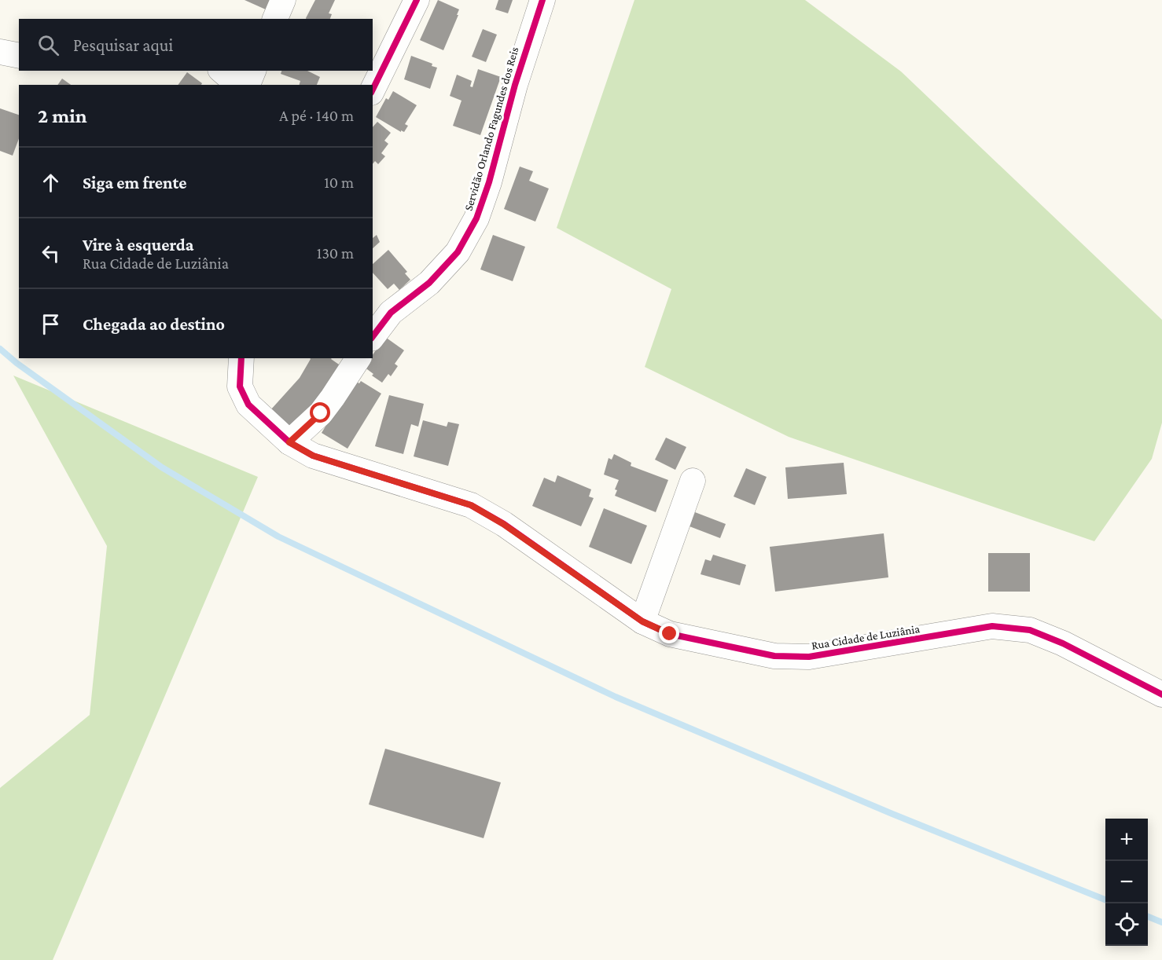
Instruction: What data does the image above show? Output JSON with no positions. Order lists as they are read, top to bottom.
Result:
{
  "streets": {
    "street": ["Servidão Orlando Fagundes dos Reis", "Rua Cidade de Luziânia"]
  },
  "page": {
    "search": "Pesquisar aqui",
    "heading": ["2 min", "A pé · 140 m"],
    "list": [
      ["Siga em frente", "10 m"],
      ["Vire à esquerda", "Rua Cidade de Luziânia", "130 m"],
      "Chegada ao destino"
    ],
    "map_buttons": ["+", "−"]
  }
}
